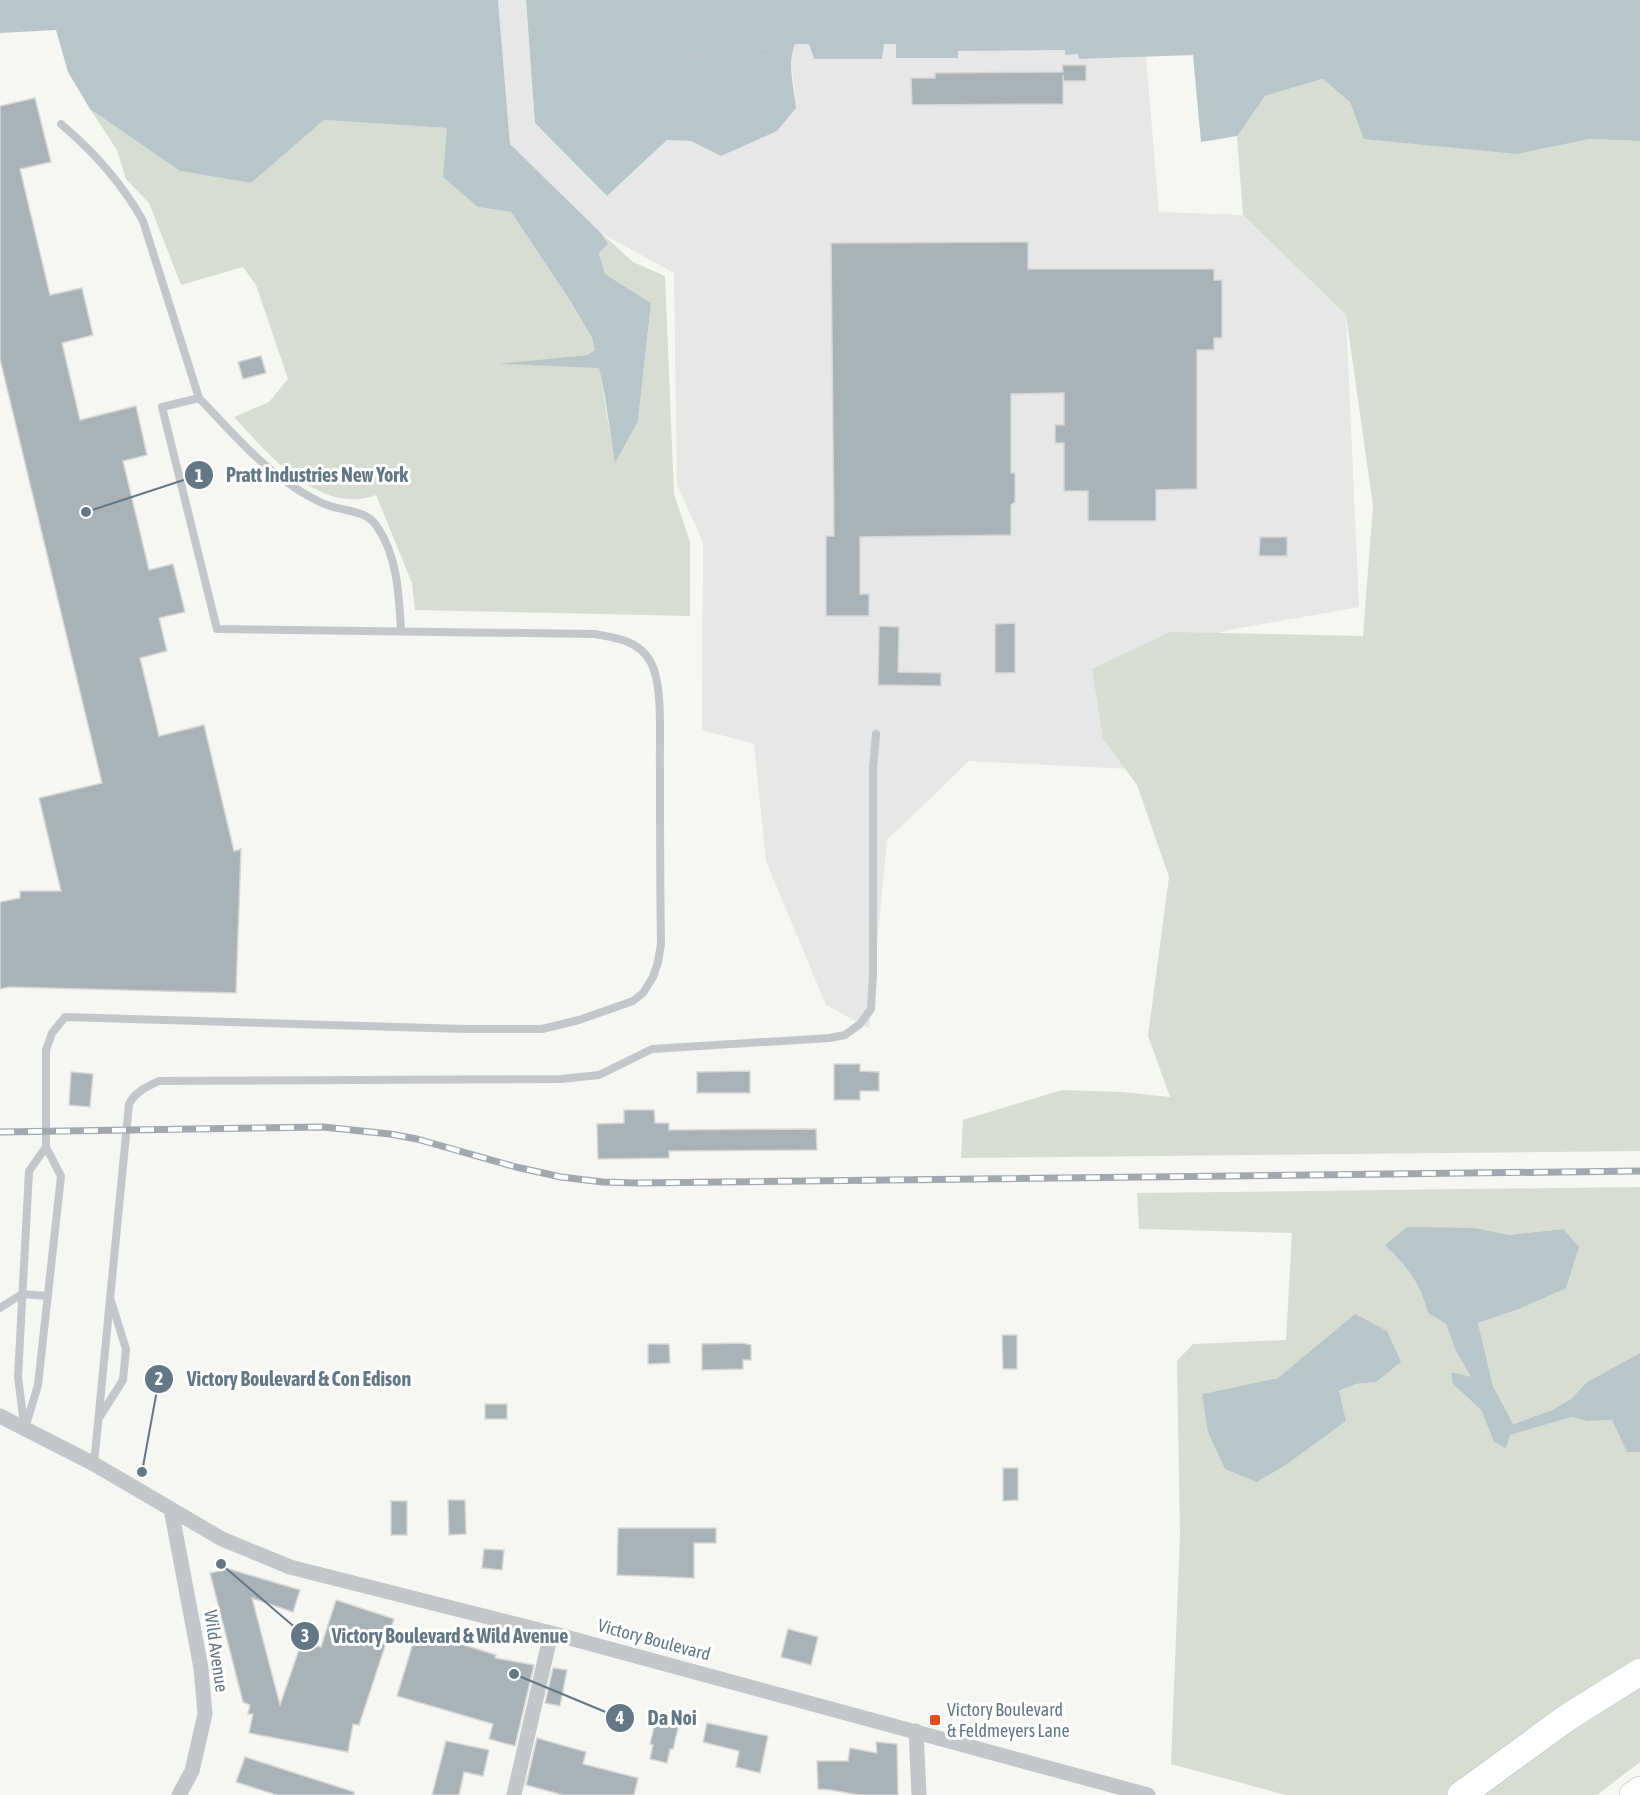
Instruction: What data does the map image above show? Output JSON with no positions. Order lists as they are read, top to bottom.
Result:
{
  "streets": {
    "street": ["Victory Boulevard", "Wild Avenue"]
  },
  "crossings": [
    ["Victory Boulevard", "Wild Avenue"]
  ],
  "places": {
    "other": [
      "Pratt Industries New York",
      "Victory Boulevard & Con Edison",
      "Victory Boulevard & Wild Avenue",
      "Da Noi"
    ],
    "transit": ["Victory Boulevard & Feldmeyers Lane"]
  }
}
